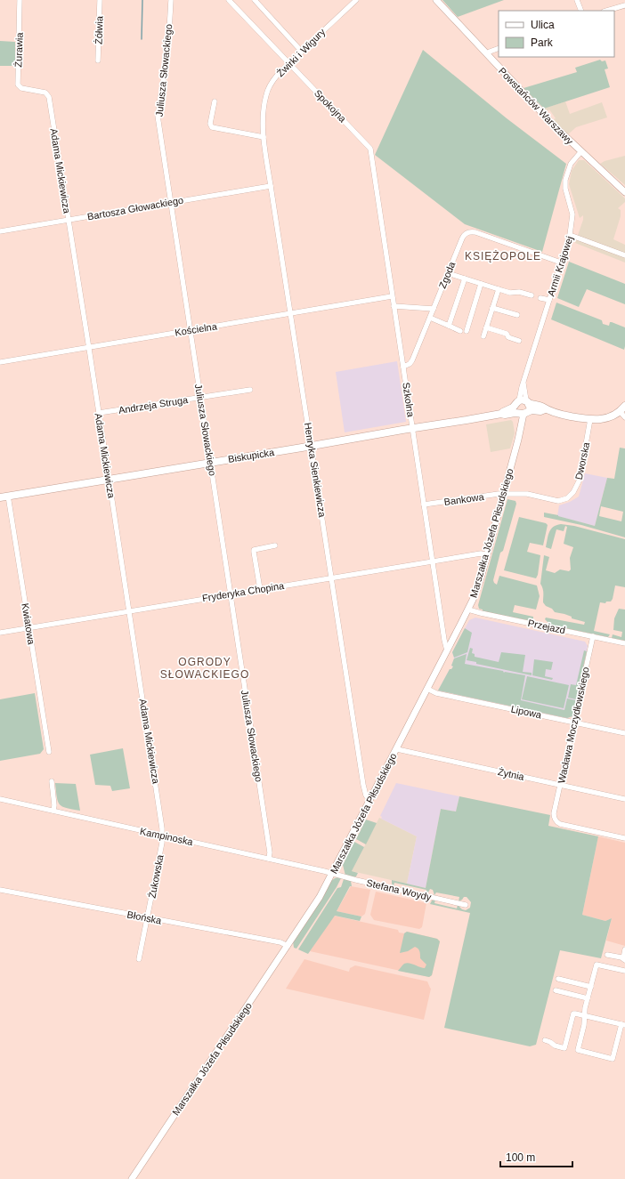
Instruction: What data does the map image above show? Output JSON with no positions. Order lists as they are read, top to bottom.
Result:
{
  "streets": {
    "main road": ["Biskupicka"],
    "street": [
      "Żółwia",
      "Żurawia",
      "Żwirki i Wigury",
      "Juliusza Słowackiego",
      "Spokojna",
      "Powstańców Warszawy",
      "Adama Mickiewicza",
      "Bartosza Głowackiego",
      "Armii Krajowej",
      "Zgoda",
      "Kościelna",
      "Szkolna",
      "Andrzeja Struga",
      "Dworska",
      "Henryka Sienkiewicza",
      "Bankowa",
      "Marszałka Józefa Piłsudskiego",
      "Fryderyka Chopina",
      "Kwiatowa",
      "Przejazd",
      "Lipowa",
      "Wacława Moczydłowskiego",
      "Żytnia",
      "Kampinoska",
      "Żukowska",
      "Stefana Woydy",
      "Błońska"
    ]
  },
  "crossings": [
    ["Żurawia", "Adama Mickiewicza"],
    ["Żwirki i Wigury", "Spokojna"],
    ["Żwirki i Wigury", "Henryka Sienkiewicza"],
    ["Juliusza Słowackiego", "Bartosza Głowackiego"],
    ["Juliusza Słowackiego", "Kościelna"],
    ["Juliusza Słowackiego", "Andrzeja Struga"],
    ["Juliusza Słowackiego", "Biskupicka"],
    ["Juliusza Słowackiego", "Fryderyka Chopina"],
    ["Juliusza Słowackiego", "Kampinoska"],
    ["Spokojna", "Szkolna"],
    ["Powstańców Warszawy", "Armii Krajowej"],
    ["Adama Mickiewicza", "Bartosza Głowackiego"],
    ["Adama Mickiewicza", "Kościelna"],
    ["Adama Mickiewicza", "Andrzeja Struga"],
    ["Adama Mickiewicza", "Biskupicka"],
    ["Adama Mickiewicza", "Fryderyka Chopina"],
    ["Adama Mickiewicza", "Kampinoska"],
    ["Adama Mickiewicza", "Żukowska"],
    ["Bartosza Głowackiego", "Henryka Sienkiewicza"],
    ["Armii Krajowej", "Zgoda"],
    ["Armii Krajowej", "Biskupicka"],
    ["Zgoda", "Szkolna"],
    ["Kościelna", "Szkolna"],
    ["Kościelna", "Henryka Sienkiewicza"],
    ["Szkolna", "Biskupicka"],
    ["Szkolna", "Bankowa"],
    ["Szkolna", "Marszałka Józefa Piłsudskiego"],
    ["Szkolna", "Fryderyka Chopina"],
    ["Biskupicka", "Dworska"],
    ["Biskupicka", "Henryka Sienkiewicza"],
    ["Biskupicka", "Marszałka Józefa Piłsudskiego"],
    ["Biskupicka", "Kwiatowa"],
    ["Dworska", "Bankowa"],
    ["Dworska", "Marszałka Józefa Piłsudskiego"],
    ["Henryka Sienkiewicza", "Marszałka Józefa Piłsudskiego"],
    ["Henryka Sienkiewicza", "Fryderyka Chopina"],
    ["Bankowa", "Marszałka Józefa Piłsudskiego"],
    ["Marszałka Józefa Piłsudskiego", "Fryderyka Chopina"],
    ["Marszałka Józefa Piłsudskiego", "Przejazd"],
    ["Marszałka Józefa Piłsudskiego", "Lipowa"],
    ["Marszałka Józefa Piłsudskiego", "Żytnia"],
    ["Marszałka Józefa Piłsudskiego", "Kampinoska"],
    ["Marszałka Józefa Piłsudskiego", "Stefana Woydy"],
    ["Marszałka Józefa Piłsudskiego", "Błońska"],
    ["Fryderyka Chopina", "Kwiatowa"],
    ["Przejazd", "Wacława Moczydłowskiego"],
    ["Lipowa", "Wacława Moczydłowskiego"],
    ["Wacława Moczydłowskiego", "Żytnia"],
    ["Kampinoska", "Żukowska"],
    ["Kampinoska", "Stefana Woydy"],
    ["Żukowska", "Błońska"]
  ],
  "districts": ["KSIĘŻOPOLE", "OGRODY SŁOWACKIEGO"],
  "legend": ["Ulica", "Park"],
  "scale_bar": "100 m"
}
